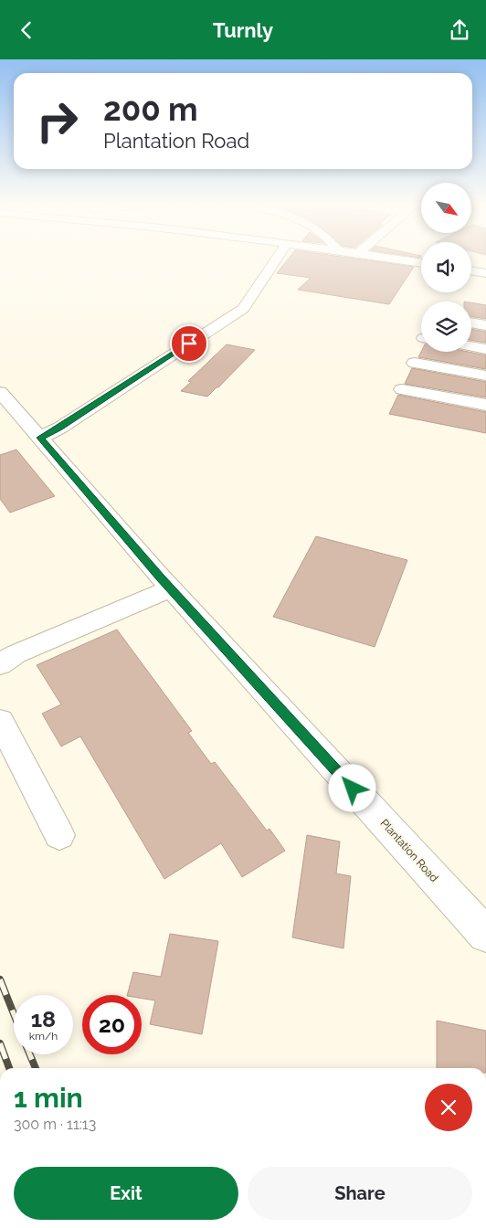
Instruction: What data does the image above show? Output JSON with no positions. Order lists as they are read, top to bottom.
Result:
{
  "streets": {
    "lane": ["Plantation Road"]
  },
  "north": "bottom right",
  "page": {
    "header": "Turnly",
    "turn": ["200 m", "Plantation Road"],
    "speed": "18 km/h",
    "limit": "20",
    "heading": ["1 min", "300 m · 11:13"],
    "buttons": ["Exit", "Share"]
  }
}
